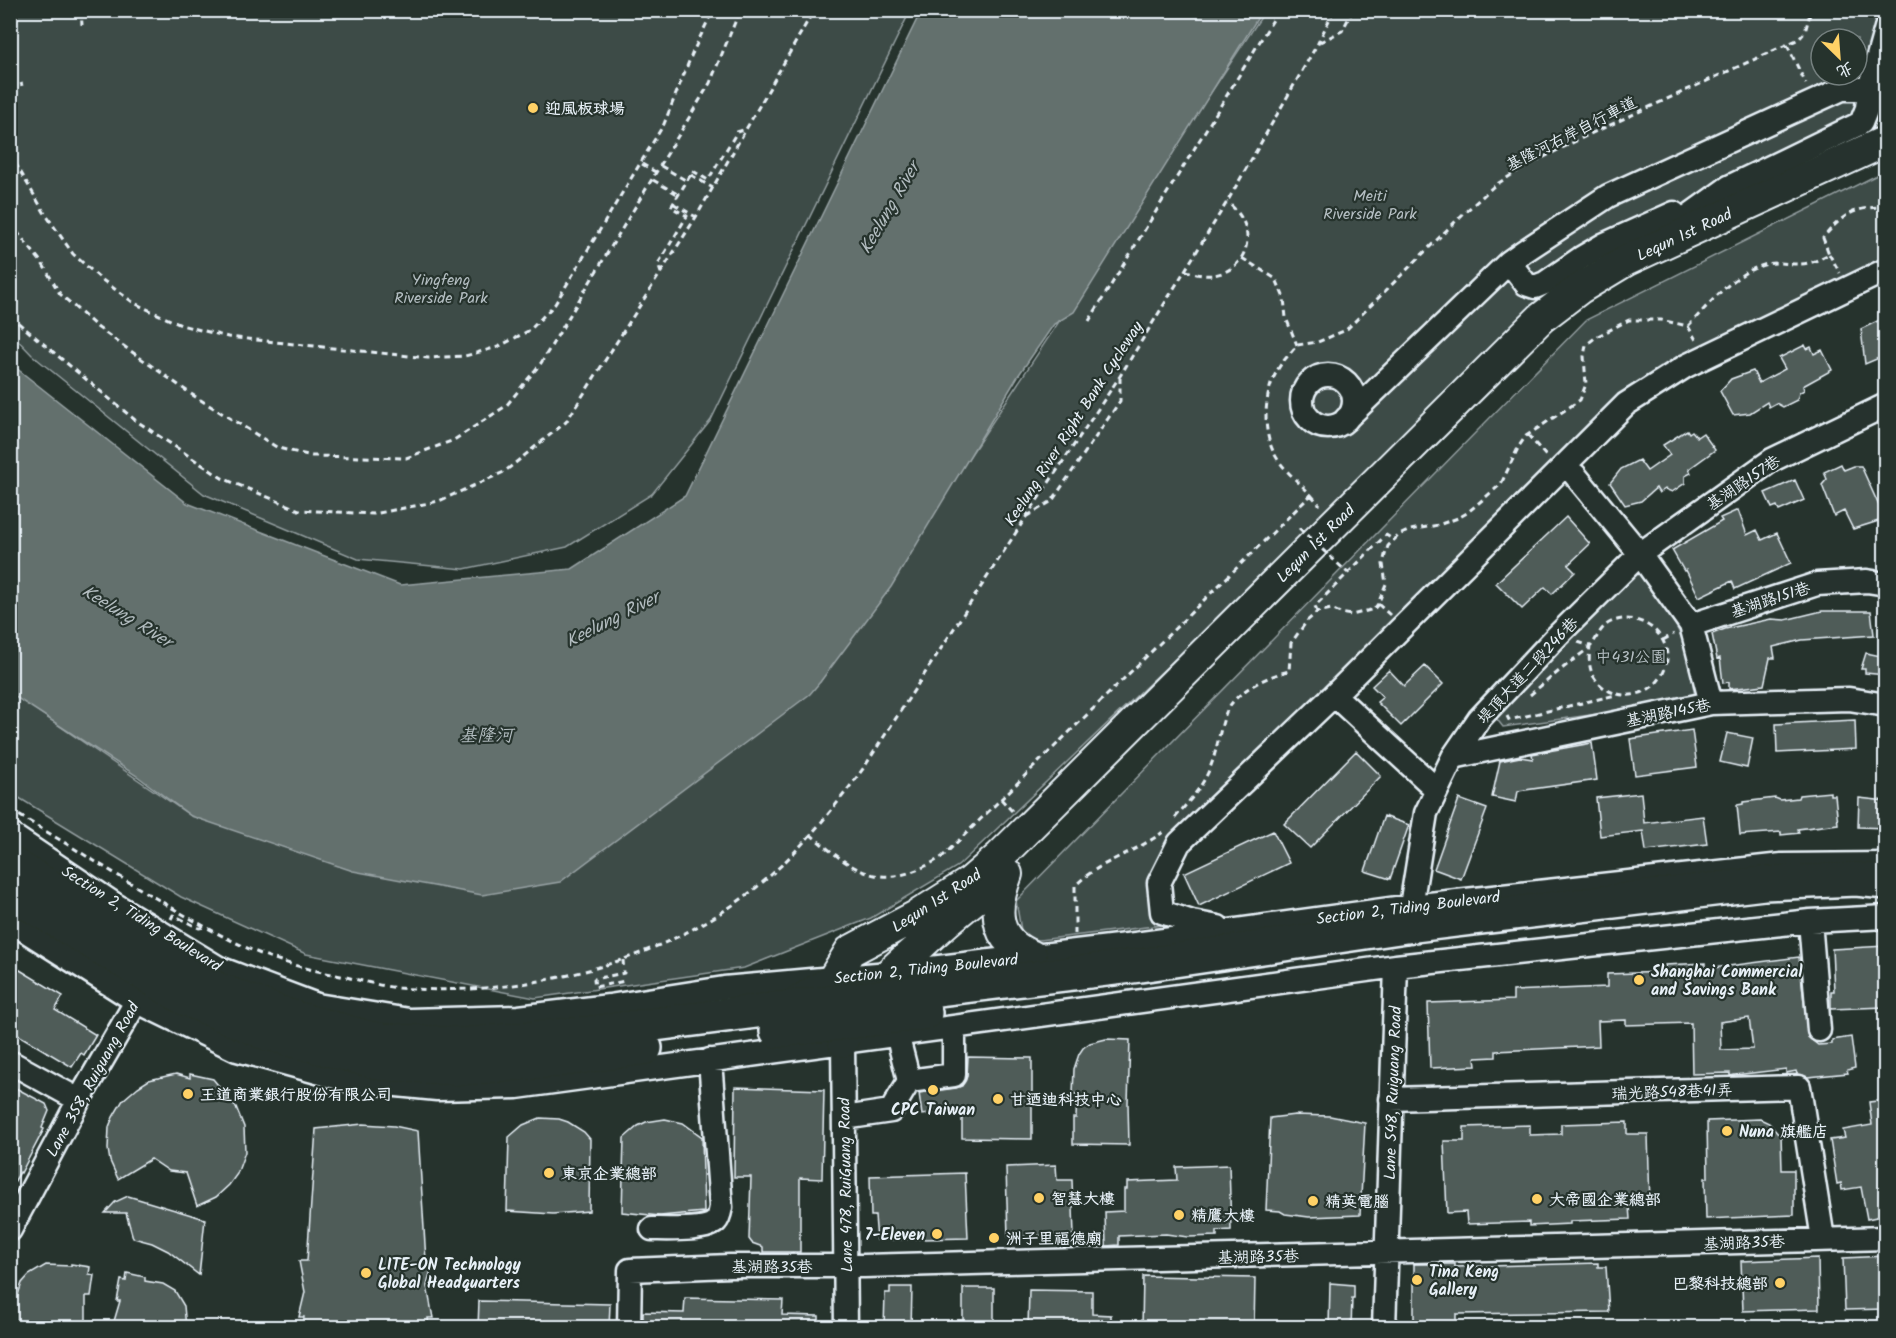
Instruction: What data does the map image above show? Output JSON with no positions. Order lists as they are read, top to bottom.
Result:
{
  "streets": {
    "highway": ["Section 2, Tiding Boulevard"],
    "main road": ["Lequn 1st Road"],
    "street": [
      "基湖路157巷",
      "基湖路151巷",
      "堤頂大道二段246巷",
      "基湖路145巷",
      "Lane 358, Ruiguang Road",
      "瑞光路548巷41弄",
      "Lane 548, Ruiguang Road",
      "Lane 478, RuiGuang Road",
      "基湖路35巷"
    ],
    "path": ["基隆河右岸自行車道", "Keelung River Right Bank Cycleway"]
  },
  "crossings": [
    ["Lequn 1st Road", "Section 2, Tiding Boulevard"],
    ["Lequn 1st Road", "Lane 478, RuiGuang Road"],
    ["基湖路157巷", "堤頂大道二段246巷"],
    ["堤頂大道二段246巷", "基湖路145巷"],
    ["堤頂大道二段246巷", "Section 2, Tiding Boulevard"],
    ["Section 2, Tiding Boulevard", "Lane 358, Ruiguang Road"],
    ["Section 2, Tiding Boulevard", "Lane 548, Ruiguang Road"],
    ["Section 2, Tiding Boulevard", "Lane 478, RuiGuang Road"],
    ["瑞光路548巷41弄", "Lane 548, Ruiguang Road"],
    ["瑞光路548巷41弄", "基湖路35巷"],
    ["Lane 548, Ruiguang Road", "基湖路35巷"],
    ["Lane 478, RuiGuang Road", "基湖路35巷"]
  ],
  "water": ["Keelung River", "基隆河"],
  "parks": ["Meiti Riverside Park", "Yingfeng Riverside Park", "中431公園"],
  "places": [
    "迎風板球場",
    "Shanghai Commercial and Savings Bank",
    "CPC Taiwan",
    "王道商業銀行股份有限公司",
    "甘迺迪科技中心",
    "Nuna 旗艦店",
    "東京企業總部",
    "智慧大樓",
    "大帝國企業總部",
    "精英電腦",
    "精鷹大樓",
    "7-Eleven",
    "洲子里福德廟",
    "LITE-ON Technology Global Headquarters",
    "Tina Keng Gallery",
    "巴黎科技總部"
  ],
  "north": "bottom right"
}
